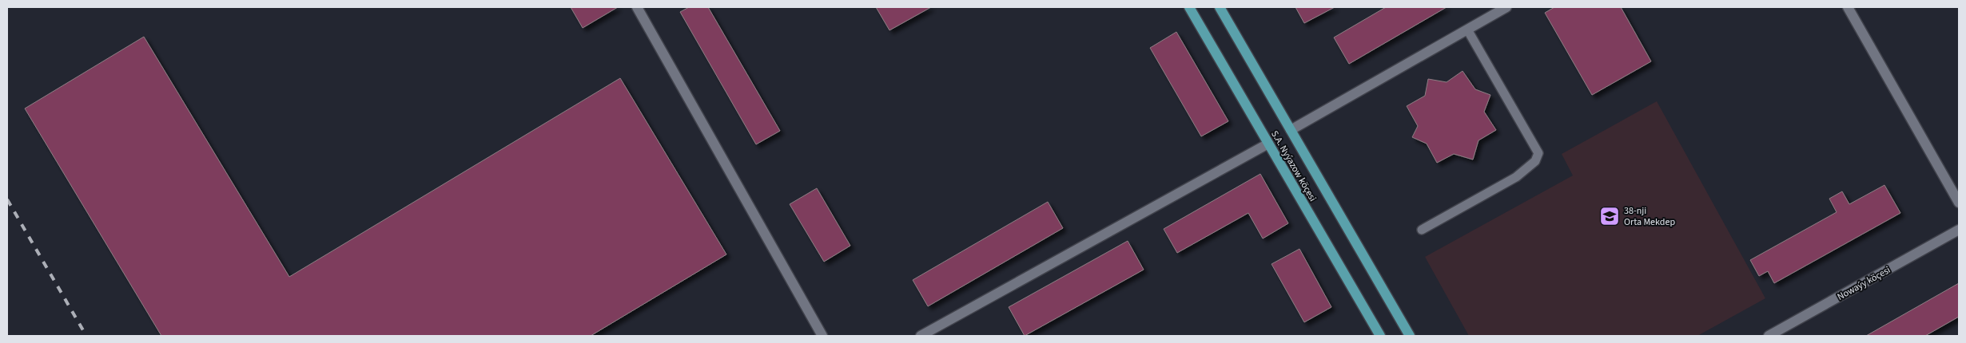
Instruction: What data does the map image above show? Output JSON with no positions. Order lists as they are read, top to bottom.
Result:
{
  "streets": {
    "main road": ["S.A. Nyýazow köçesi"],
    "street": ["Nowaýy köçesi"]
  },
  "places": {
    "school or university": ["38-nji Orta Mekdep"]
  }
}
